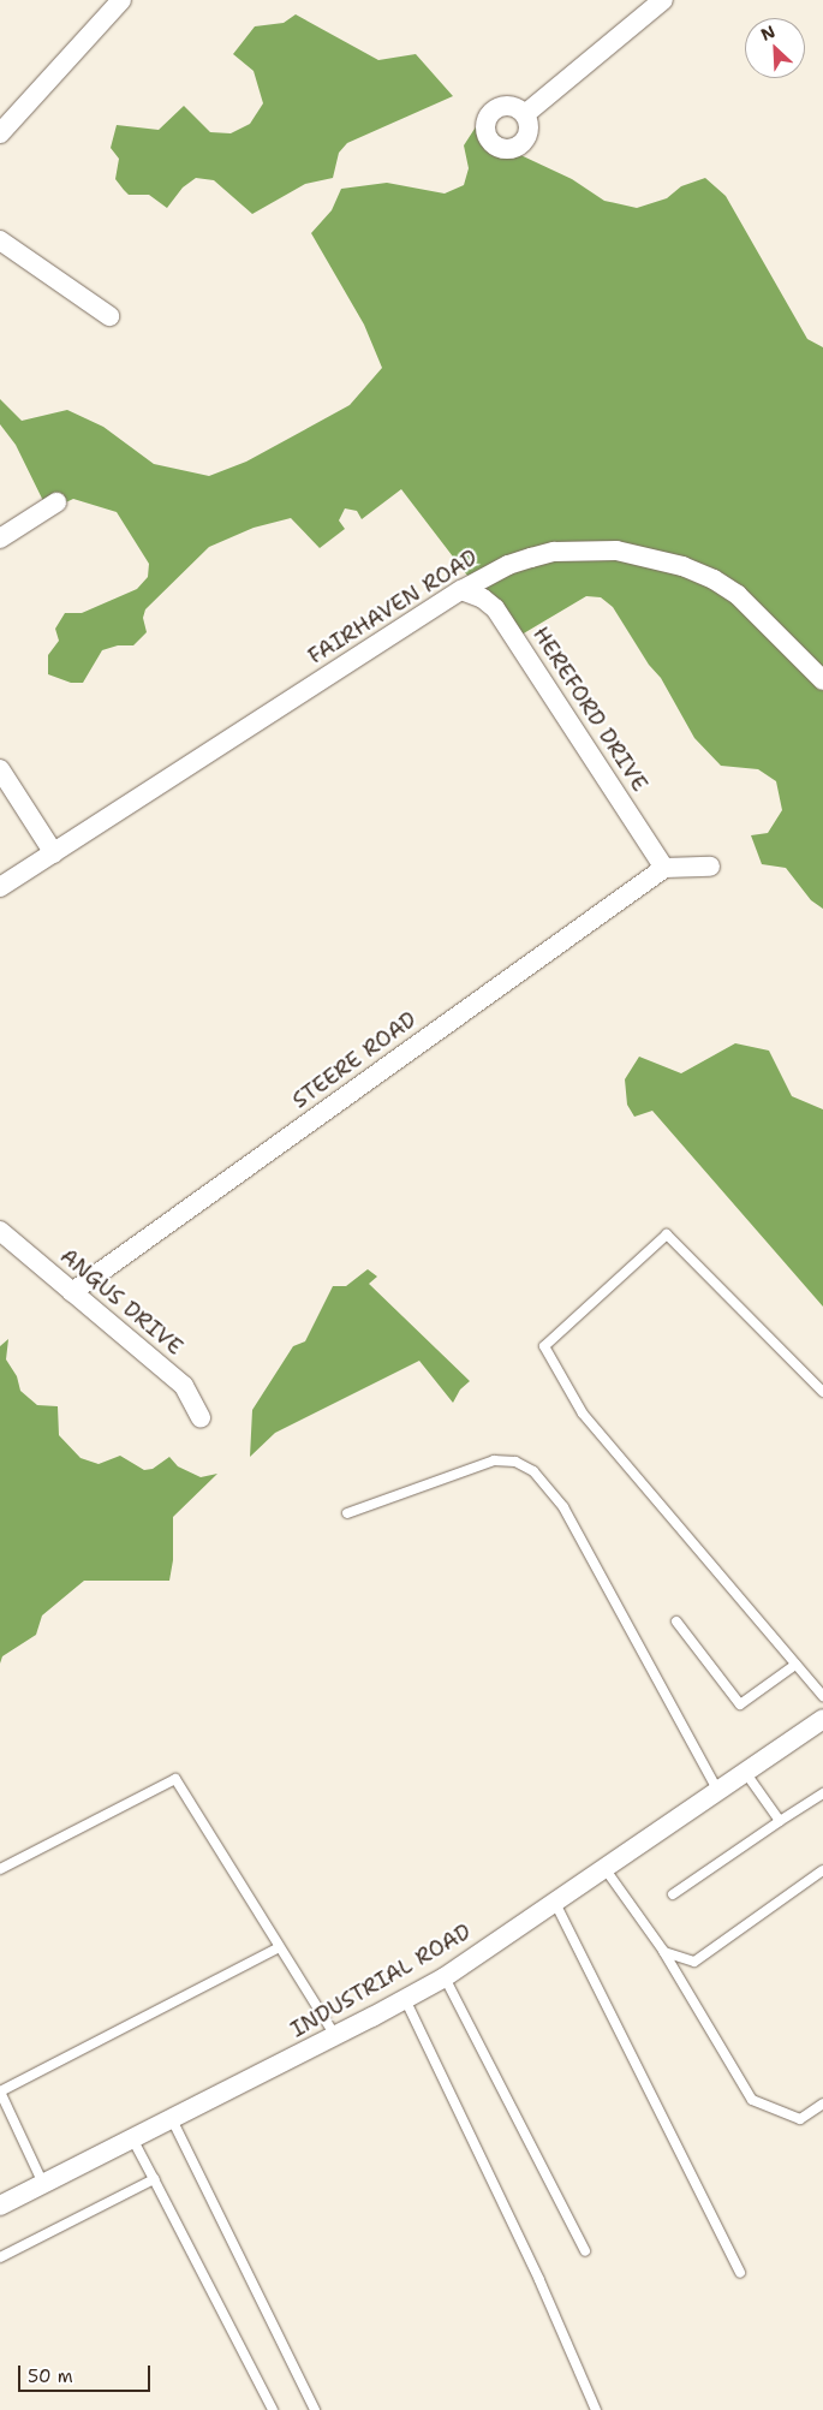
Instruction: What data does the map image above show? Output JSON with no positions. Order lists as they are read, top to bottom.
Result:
{
  "streets": {
    "street": [
      "FAIRHAVEN ROAD",
      "HEREFORD DRIVE",
      "STEERE ROAD",
      "ANGUS DRIVE",
      "INDUSTRIAL ROAD"
    ]
  },
  "crossings": [
    ["FAIRHAVEN ROAD", "HEREFORD DRIVE"],
    ["HEREFORD DRIVE", "STEERE ROAD"],
    ["STEERE ROAD", "ANGUS DRIVE"]
  ],
  "scale_bar": "50 m",
  "north": "top left"
}
